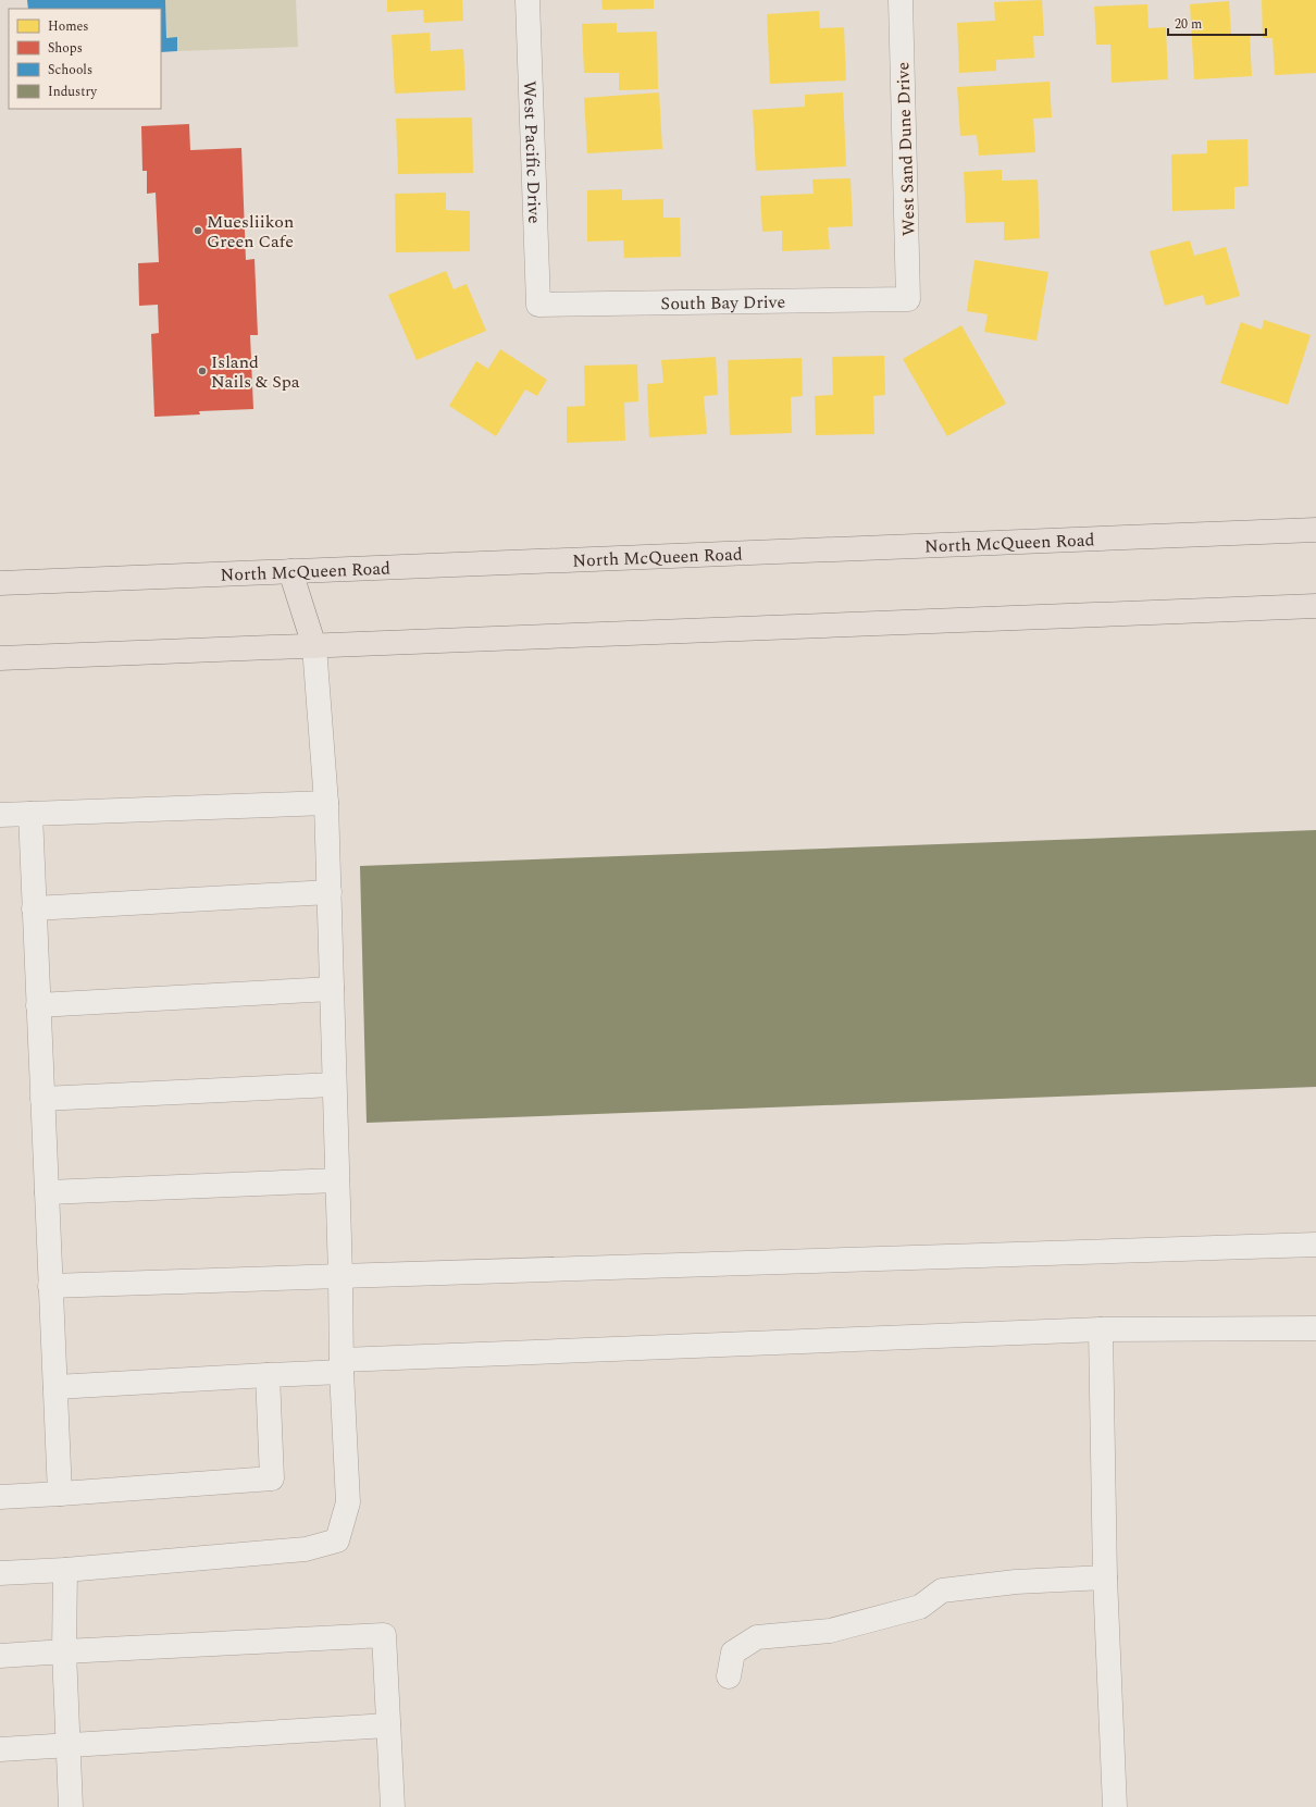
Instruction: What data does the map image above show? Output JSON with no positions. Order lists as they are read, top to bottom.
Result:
{
  "streets": {
    "main road": ["North McQueen Road"],
    "street": ["West Sand Dune Drive", "West Pacific Drive", "South Bay Drive"]
  },
  "crossings": [
    ["West Sand Dune Drive", "South Bay Drive"],
    ["West Pacific Drive", "South Bay Drive"]
  ],
  "places": ["Muesliikon Green Cafe", "Island Nails & Spa"],
  "legend": [
    "Homes",
    "Shops",
    "Schools",
    "Industry"
  ],
  "scale_bar": "20 m"
}
